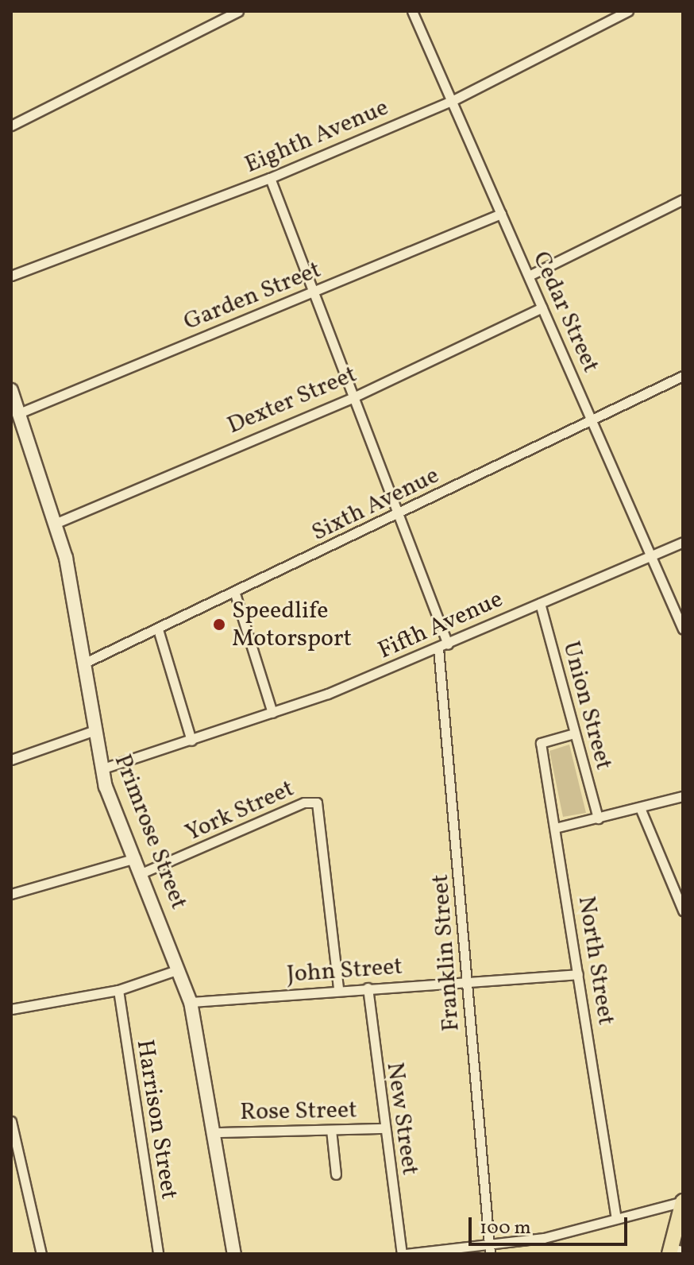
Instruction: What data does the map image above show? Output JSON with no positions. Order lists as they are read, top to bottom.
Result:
{
  "streets": {
    "main road": ["Primrose Street"],
    "street": [
      "Eighth Avenue",
      "Garden Street",
      "Cedar Street",
      "Dexter Street",
      "Sixth Avenue",
      "Fifth Avenue",
      "Union Street",
      "York Street",
      "Franklin Street",
      "North Street",
      "John Street",
      "Rose Street",
      "New Street",
      "Harrison Street"
    ]
  },
  "crossings": [
    ["Eighth Avenue", "Cedar Street"],
    ["Garden Street", "Cedar Street"],
    ["Garden Street", "Primrose Street"],
    ["Cedar Street", "Dexter Street"],
    ["Cedar Street", "Sixth Avenue"],
    ["Cedar Street", "Fifth Avenue"],
    ["Dexter Street", "Primrose Street"],
    ["Sixth Avenue", "Primrose Street"],
    ["Fifth Avenue", "Union Street"],
    ["Fifth Avenue", "Primrose Street"],
    ["Fifth Avenue", "Franklin Street"],
    ["Union Street", "North Street"],
    ["York Street", "Primrose Street"],
    ["York Street", "John Street"],
    ["Primrose Street", "John Street"],
    ["Primrose Street", "Rose Street"],
    ["Franklin Street", "John Street"],
    ["North Street", "John Street"],
    ["John Street", "New Street"],
    ["Rose Street", "New Street"]
  ],
  "places": ["Speedlife Motorsport"],
  "scale_bar": "100 m"
}
